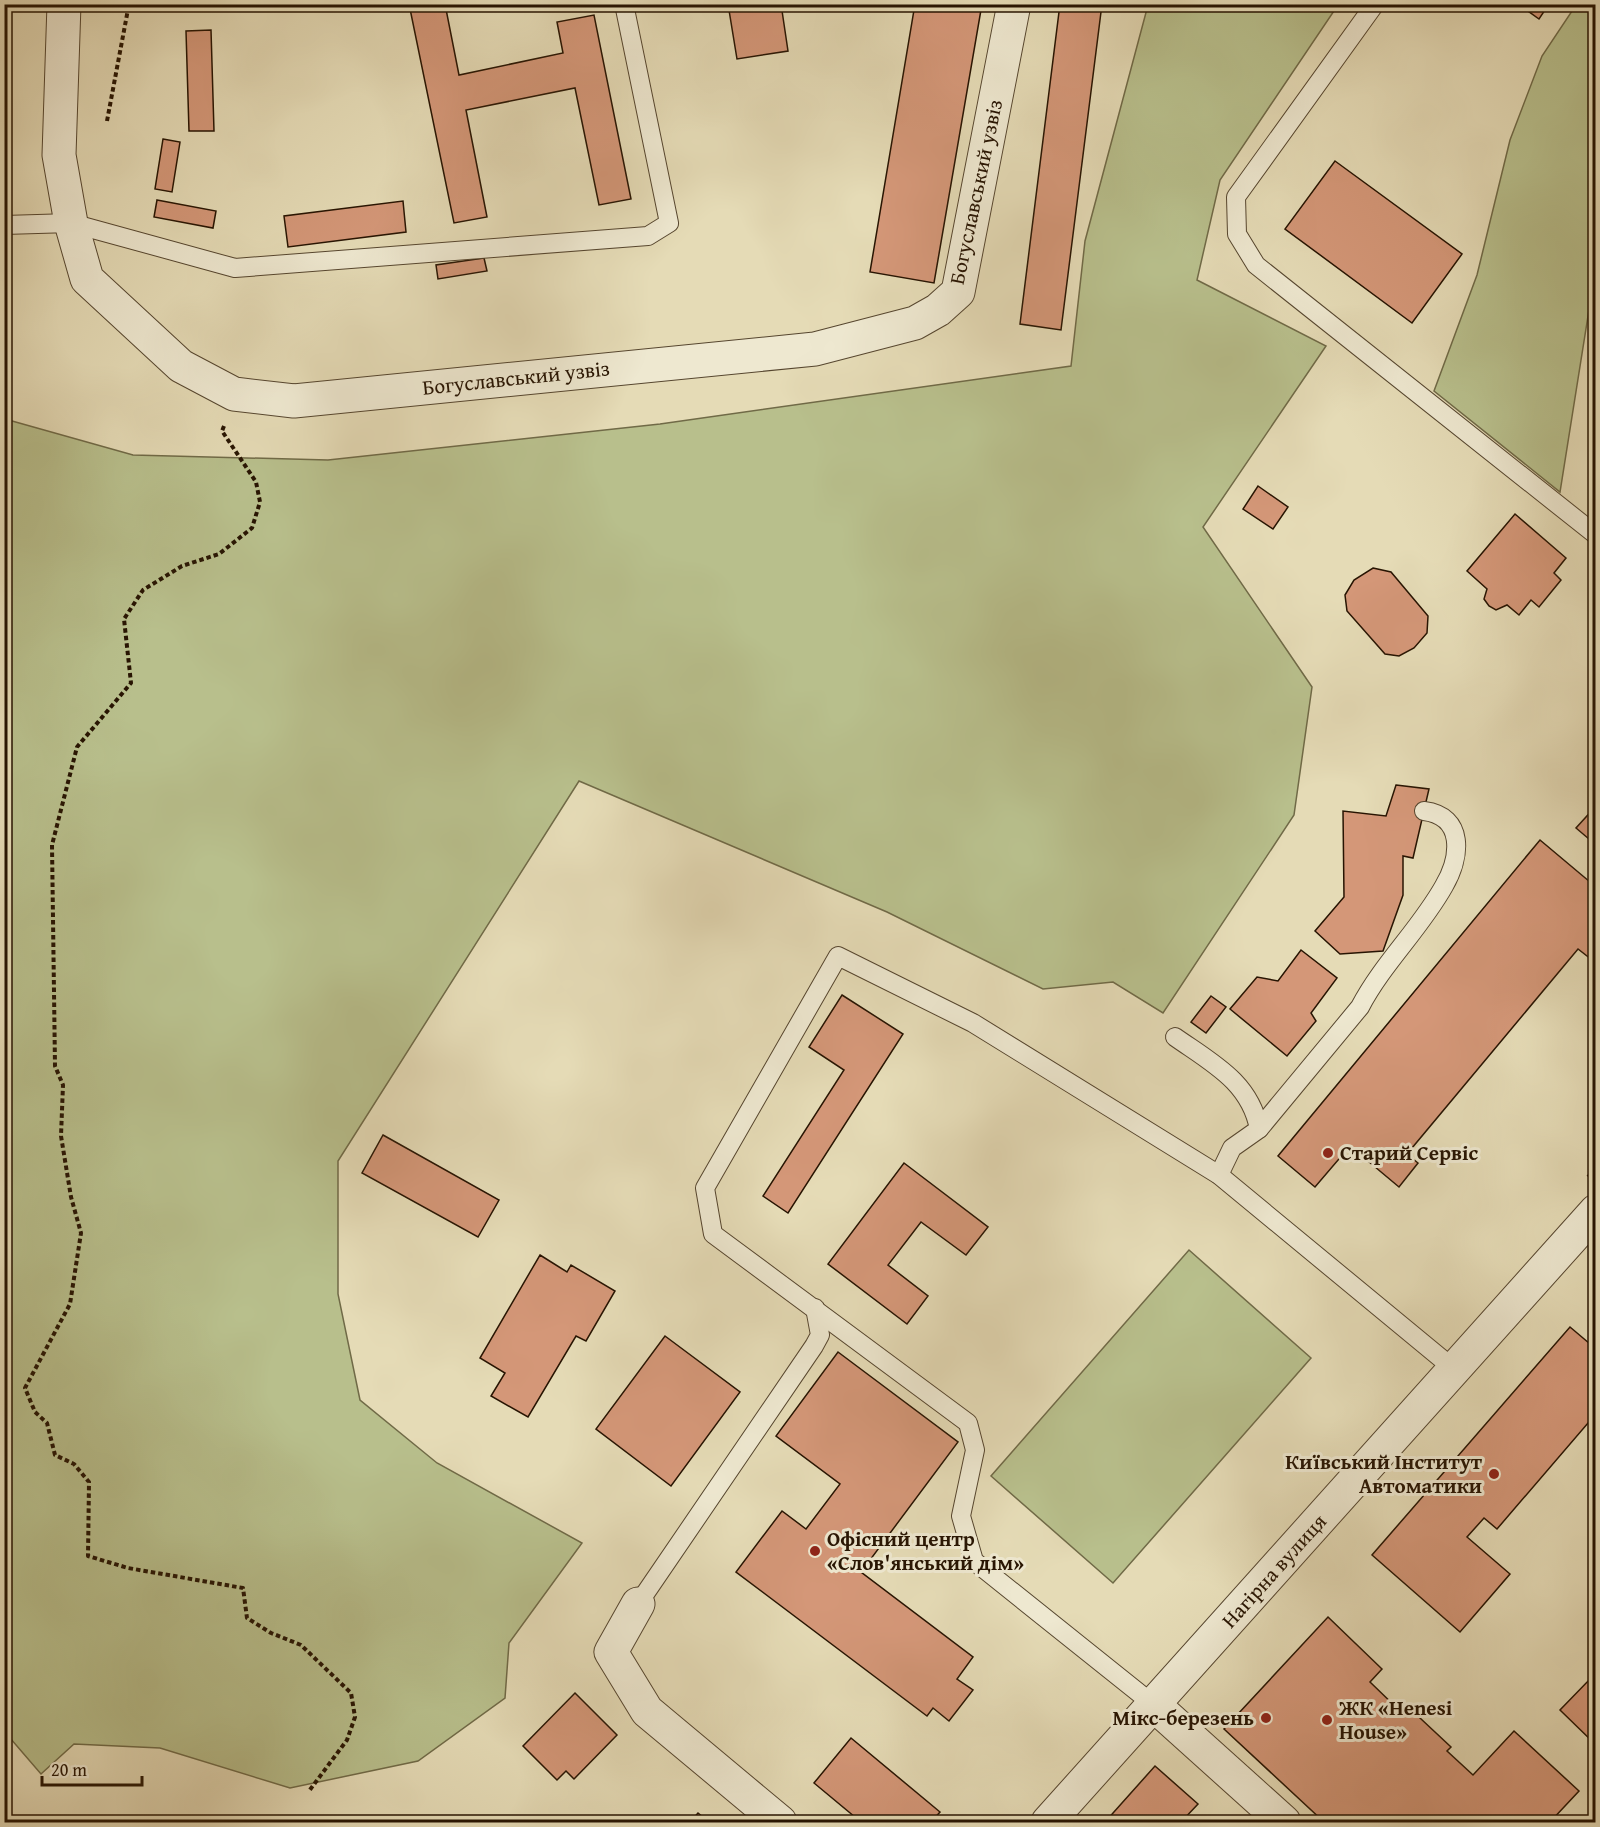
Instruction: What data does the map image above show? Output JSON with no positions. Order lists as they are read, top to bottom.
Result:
{
  "streets": {
    "street": ["Богуславський узвіз", "Нагірна вулиця"]
  },
  "places": [
    "Старий Сервіс",
    "Київський Інститут Автоматики",
    "Офісний центр «Слов'янський дім»",
    "Мікс-березень",
    "ЖК «Henesi House»"
  ],
  "scale_bar": "20 m"
}
